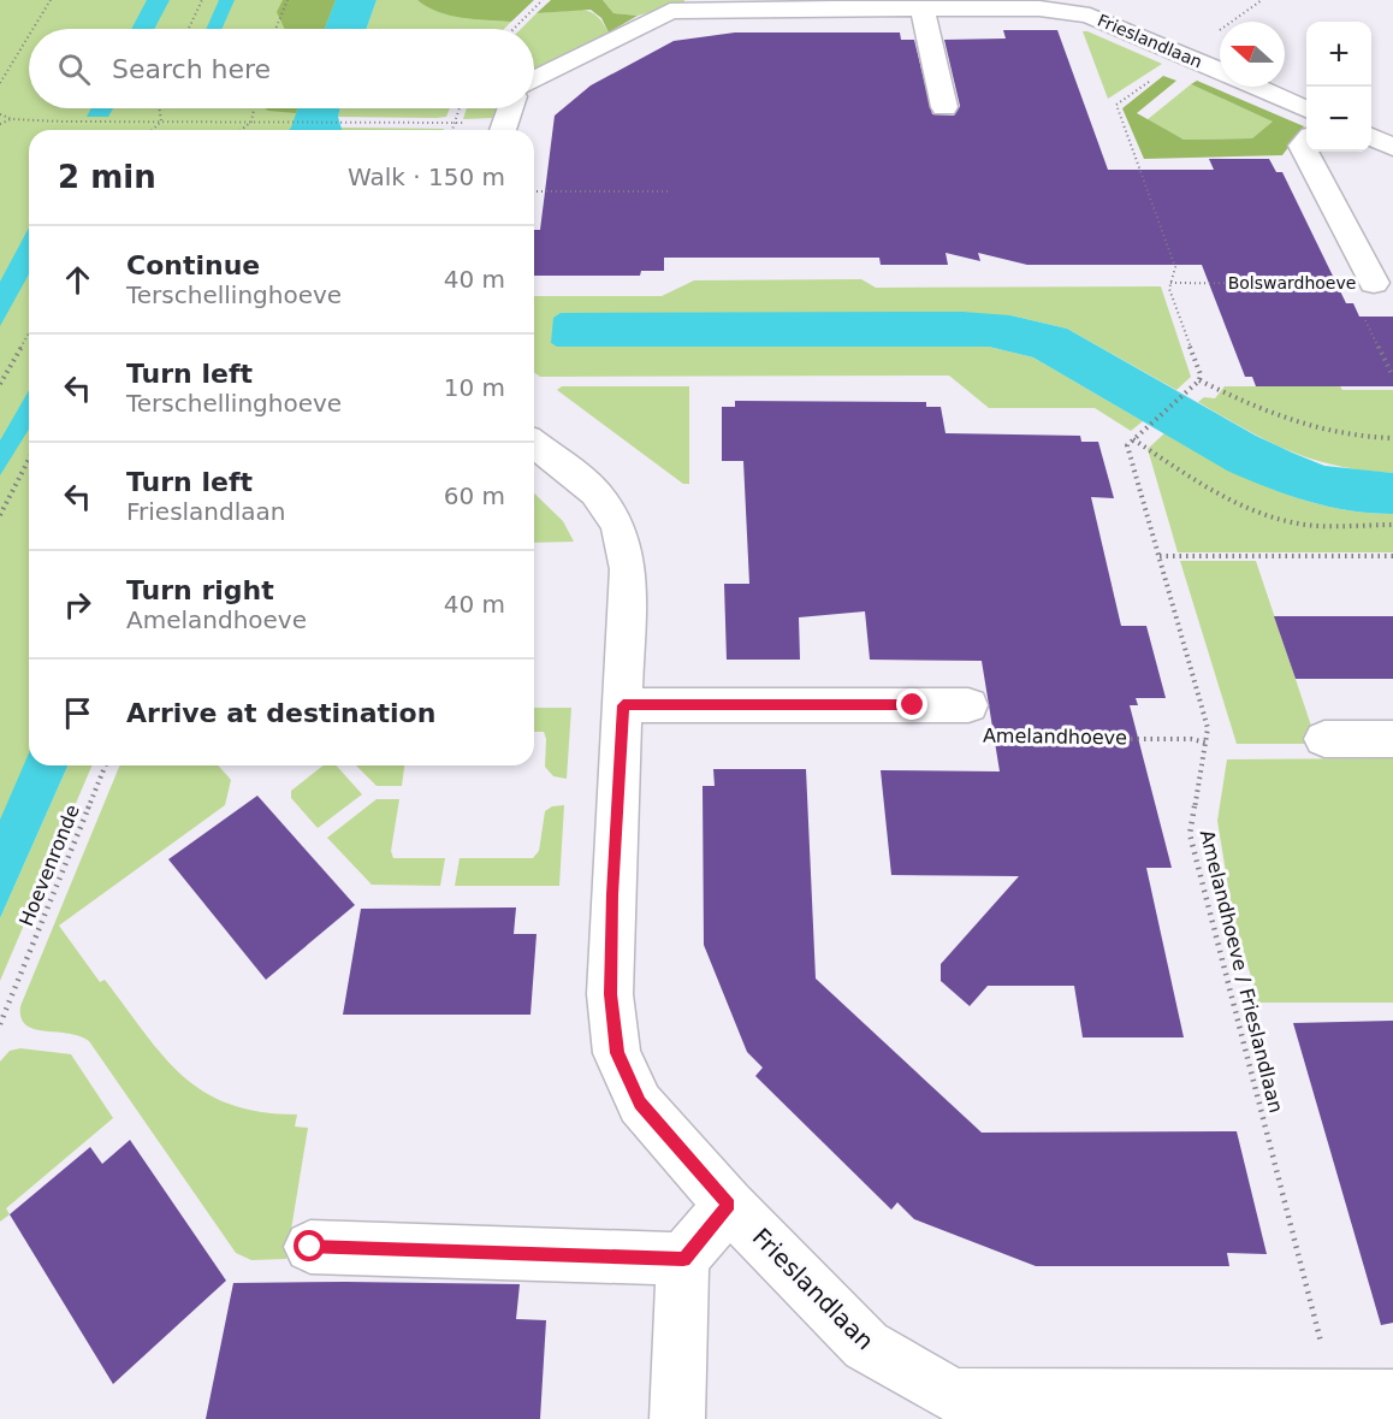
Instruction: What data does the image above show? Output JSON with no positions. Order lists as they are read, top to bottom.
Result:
{
  "streets": {
    "street": ["Frieslandlaan", "Bolswardhoeve", "Amelandhoeve"],
    "path": ["Hoevenronde", "Amelandhoeve / Frieslandlaan"]
  },
  "crossings": [
    ["Frieslandlaan", "Amelandhoeve"],
    ["Frieslandlaan", "Amelandhoeve / Frieslandlaan"],
    ["Amelandhoeve", "Amelandhoeve / Frieslandlaan"]
  ],
  "north": "left",
  "page": {
    "map_buttons": ["+", "−"],
    "search": "Search here",
    "heading": ["2 min", "Walk · 150 m"],
    "list": [
      ["Continue", "Terschellinghoeve", "40 m"],
      ["Turn left", "Terschellinghoeve", "10 m"],
      ["Turn left", "Frieslandlaan", "60 m"],
      ["Turn right", "Amelandhoeve", "40 m"],
      "Arrive at destination"
    ]
  }
}
